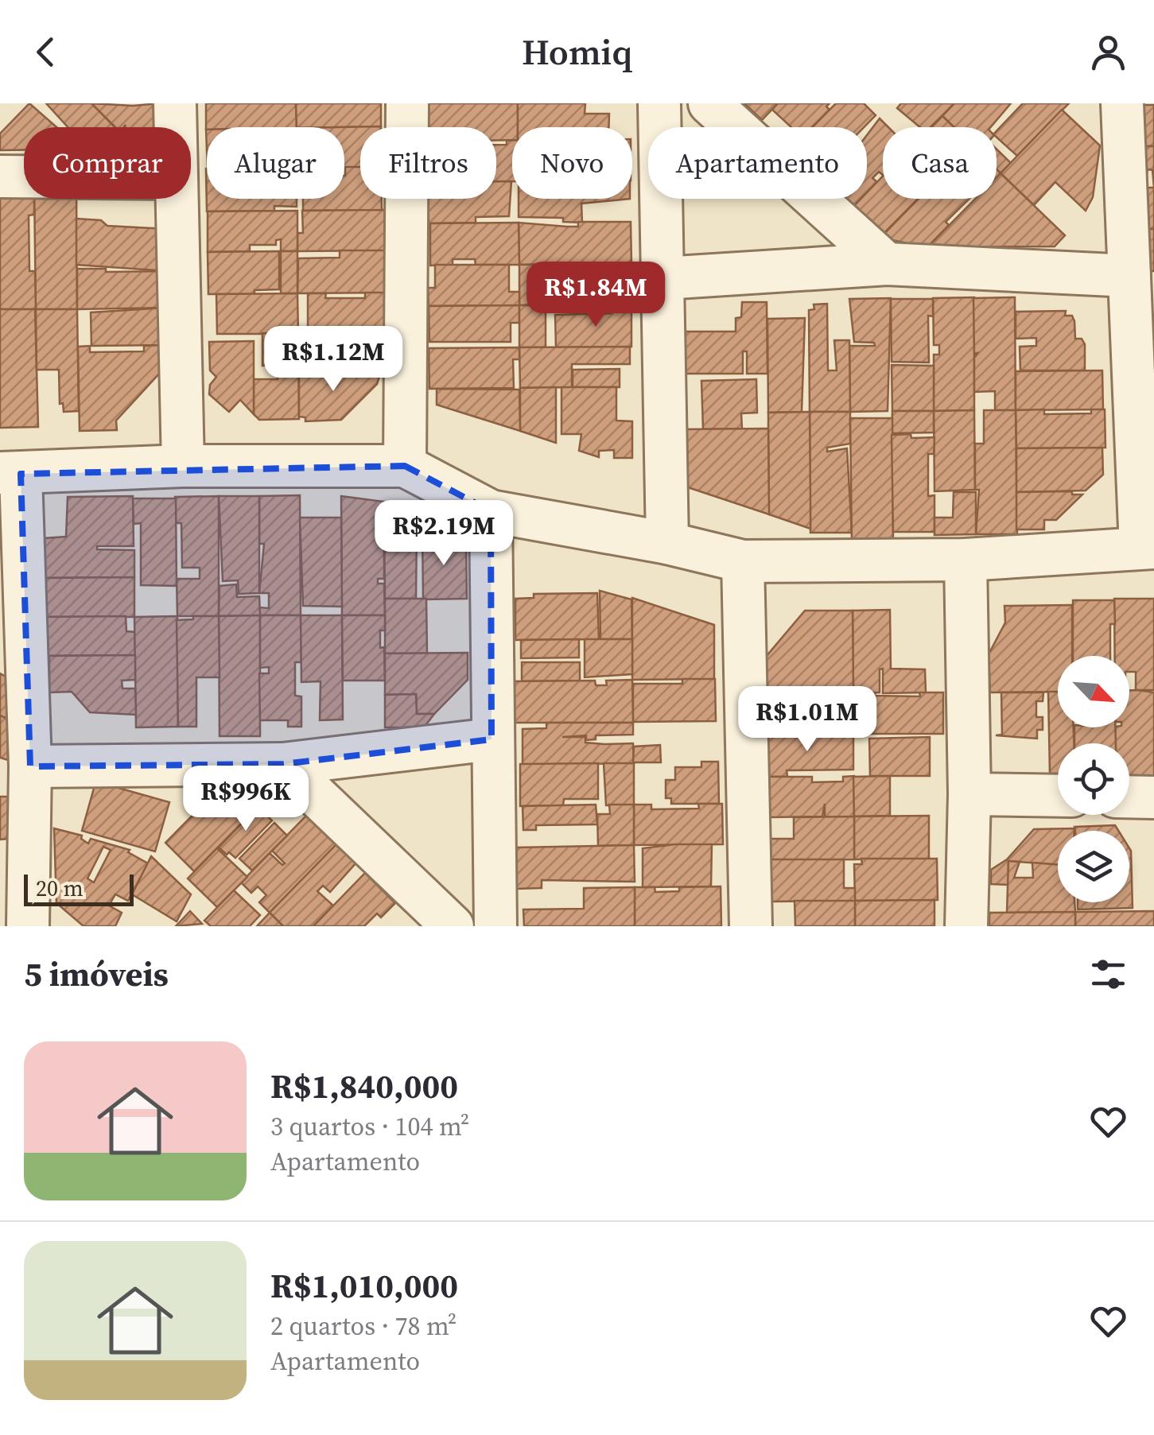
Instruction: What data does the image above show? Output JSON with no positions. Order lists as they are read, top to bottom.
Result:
{
  "scale_bar": "20 m",
  "north": "bottom right",
  "page": {
    "header": "Homiq",
    "chip": [
      "Comprar",
      "Alugar",
      "Filtros",
      "Novo",
      "Apartamento",
      "Casa"
    ],
    "price": [
      "R$1.84M",
      "R$1.12M",
      "R$2.19M",
      "R$1.01M",
      "R$996K"
    ],
    "scale": "20 m",
    "heading": "5 imóveis",
    "list": [
      {
        "name": "R$1,840,000",
        "note": "3 quartos · 104 m² · Apartamento"
      },
      {
        "name": "R$1,010,000",
        "note": "2 quartos · 78 m² · Apartamento"
      }
    ]
  }
}
